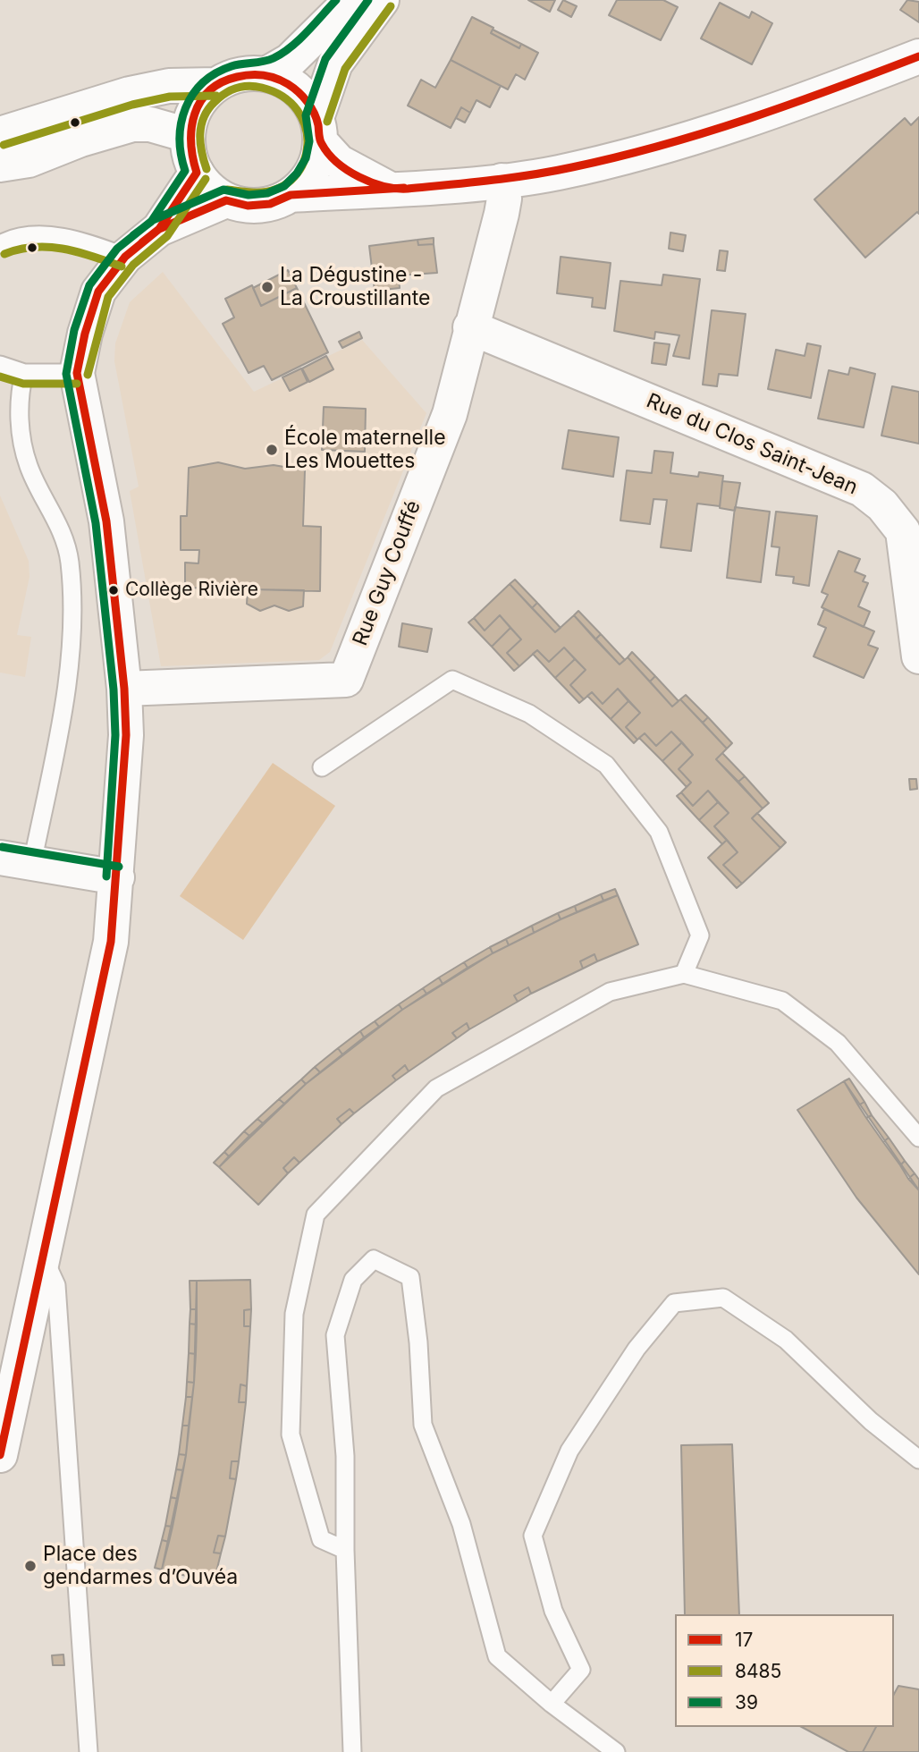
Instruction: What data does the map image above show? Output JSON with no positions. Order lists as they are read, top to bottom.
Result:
{
  "streets": {
    "street": ["Rue du Clos Saint-Jean", "Rue Guy Couffé"]
  },
  "crossings": [
    ["Rue du Clos Saint-Jean", "Rue Guy Couffé"]
  ],
  "places": [
    "La Dégustine - La Croustillante",
    "École maternelle Les Mouettes",
    "Collège Rivière",
    "Place des gendarmes d’Ouvéa"
  ],
  "lines": ["transit line 39", "transit line 8485", "transit line 17"],
  "legend": ["17", "8485", "39"]
}
